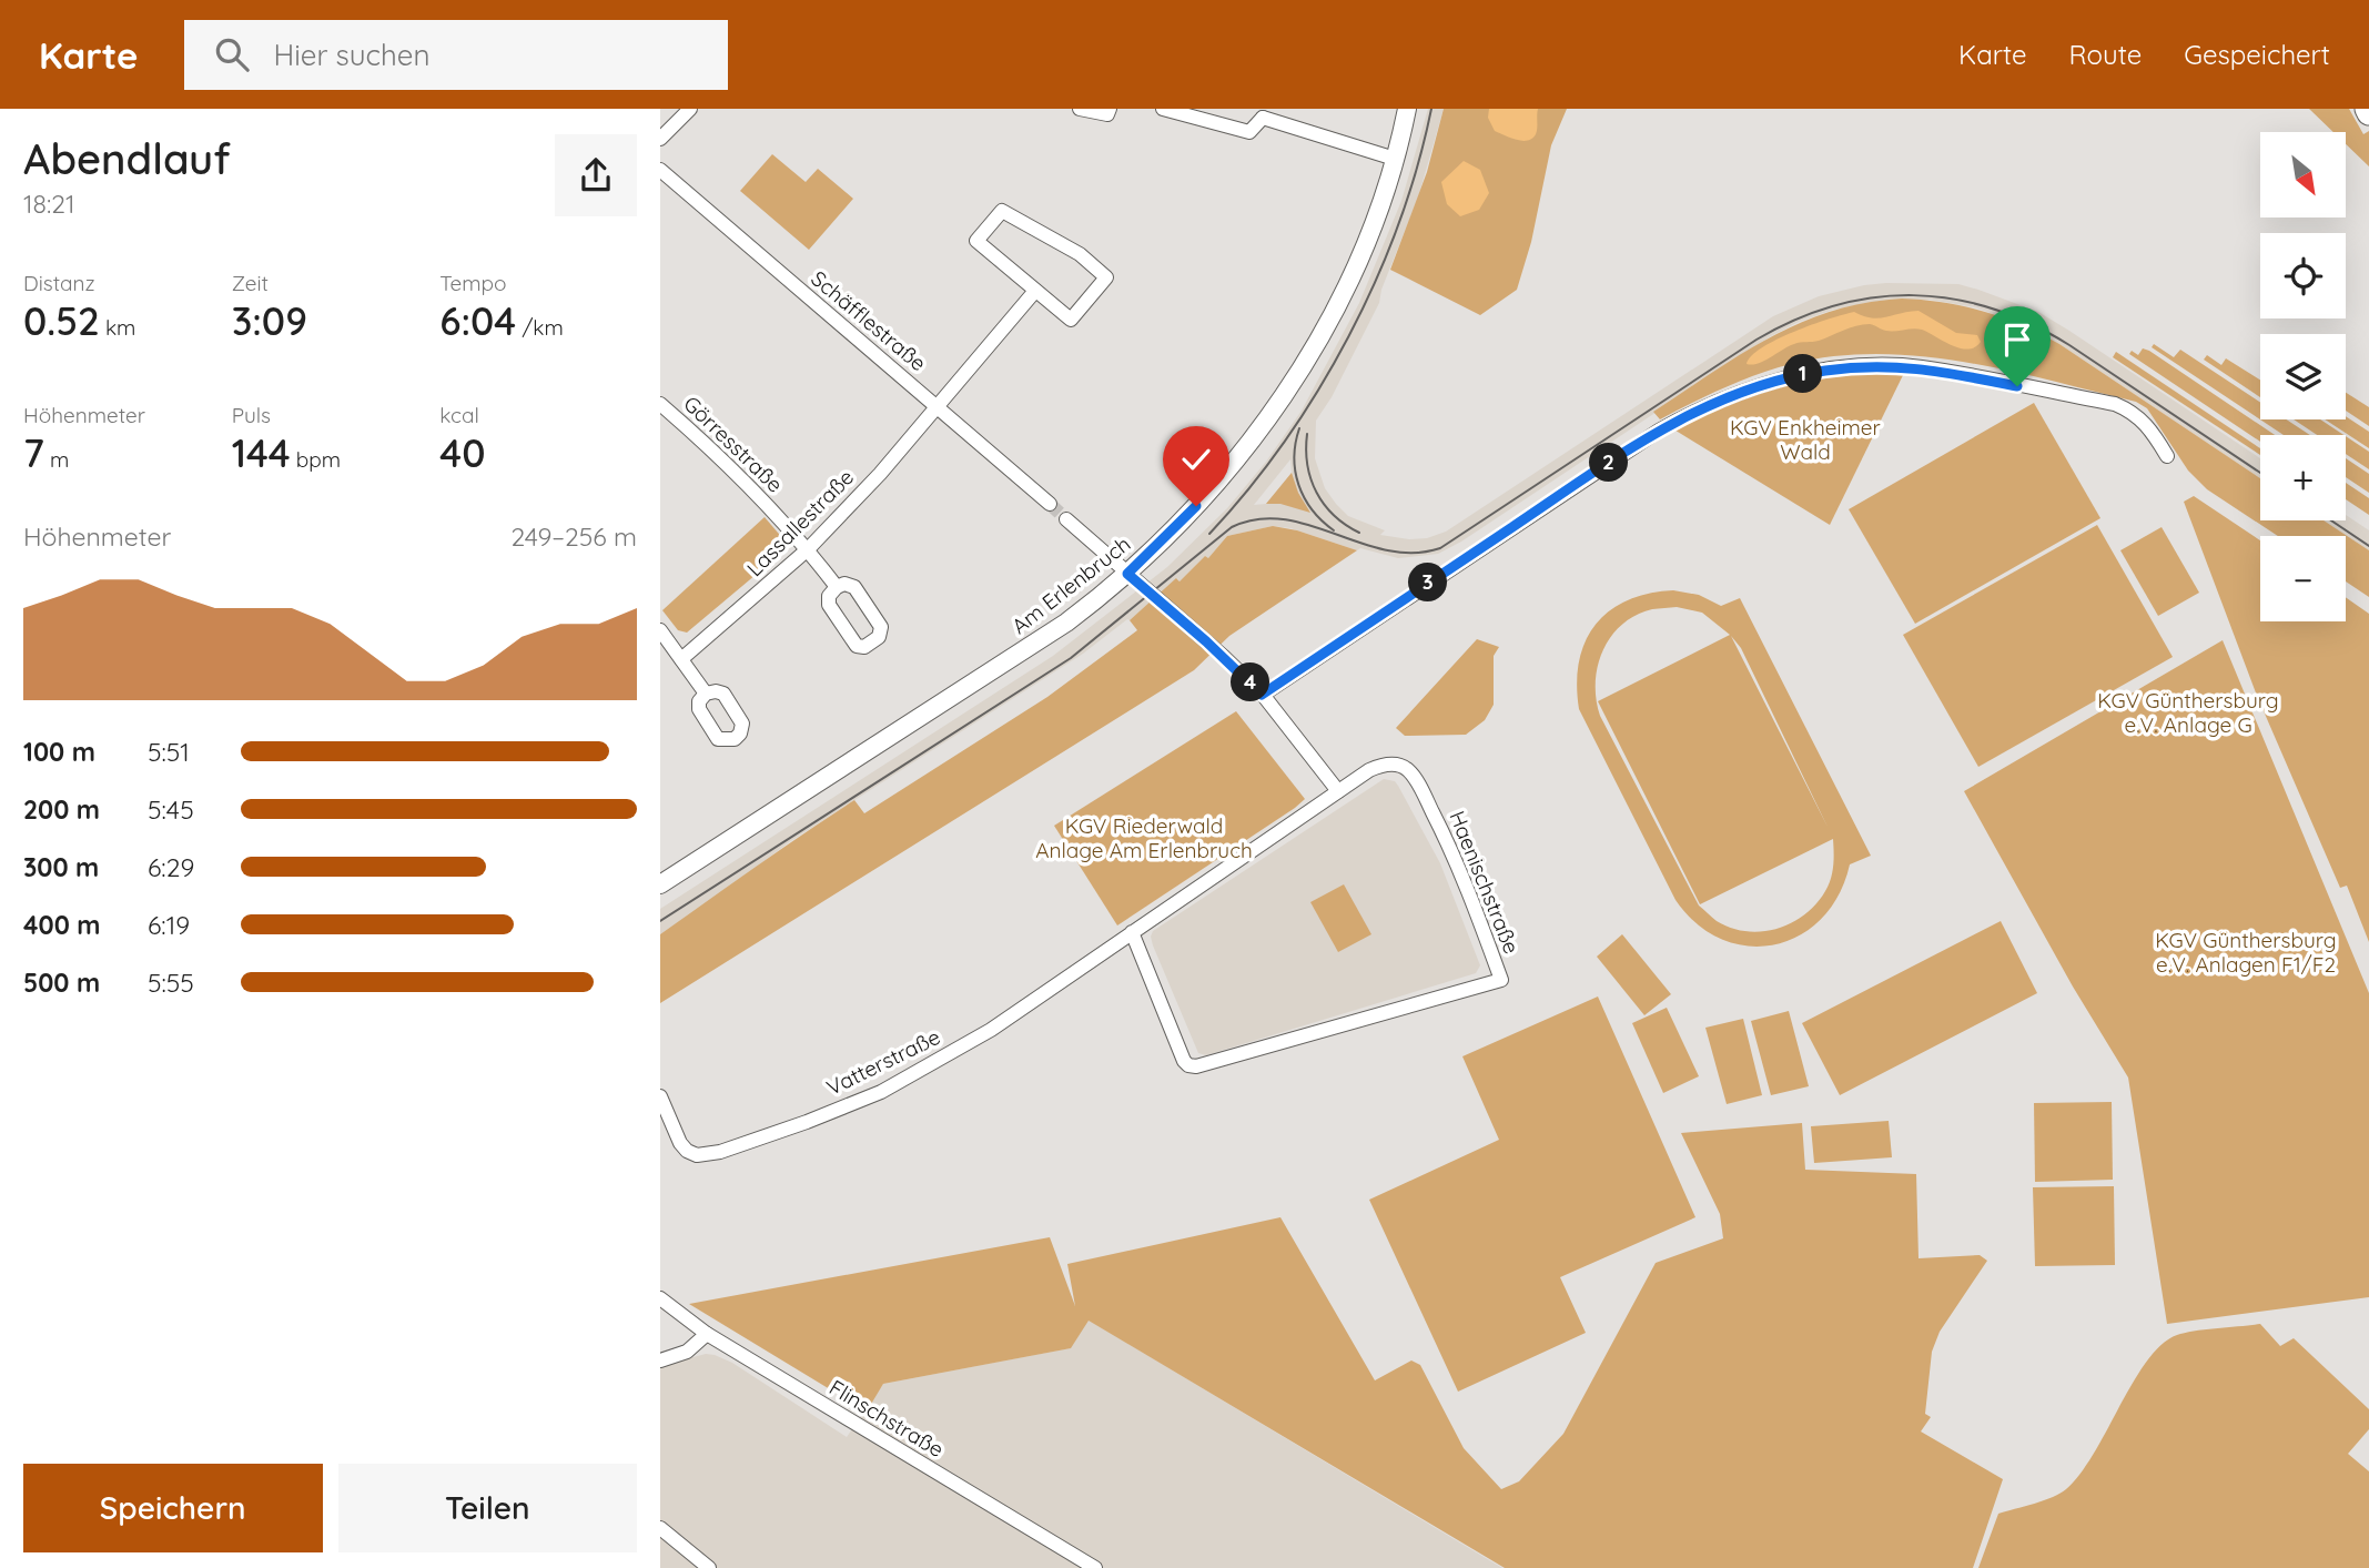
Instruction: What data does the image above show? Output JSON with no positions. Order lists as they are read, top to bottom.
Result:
{
  "streets": {
    "main road": ["Am Erlenbruch"],
    "street": [
      "Schäfflestraße",
      "Görresstraße",
      "Lassallestraße",
      "Haenischstraße",
      "Vatterstraße",
      "Flinschstraße"
    ]
  },
  "crossings": [
    ["Schäfflestraße", "Lassallestraße"],
    ["Görresstraße", "Lassallestraße"],
    ["Haenischstraße", "Vatterstraße"]
  ],
  "parks": [
    "KGV Enkheimer Wald",
    "KGV Günthersburg e.V. Anlage G",
    "KGV Riederwald Anlage Am Erlenbruch",
    "KGV Günthersburg e.V. Anlagen F1/F2"
  ],
  "north": "bottom right",
  "page": {
    "header": "Karte",
    "search": "Hier suchen",
    "nav": ["Karte", "Route", "Gespeichert"],
    "heading": ["Abendlauf", "18:21"],
    "map_buttons": ["+", "−"],
    "stats": [
      ["Distanz", "0.52 km"],
      ["Zeit", "3:09"],
      ["Tempo", "6:04 /km"],
      ["Höhenmeter", "7 m"],
      ["Puls", "144 bpm"],
      ["kcal", "40"]
    ],
    "pins": [
      "1",
      "2",
      "3",
      "4"
    ],
    "chart": ["Höhenmeter", "249–256 m"],
    "list": [
      {
        "name": "100 m",
        "note": "5:51"
      },
      {
        "name": "200 m",
        "note": "5:45"
      },
      {
        "name": "300 m",
        "note": "6:29"
      },
      {
        "name": "400 m",
        "note": "6:19"
      },
      {
        "name": "500 m",
        "note": "5:55"
      }
    ],
    "buttons": ["Speichern", "Teilen"]
  }
}
